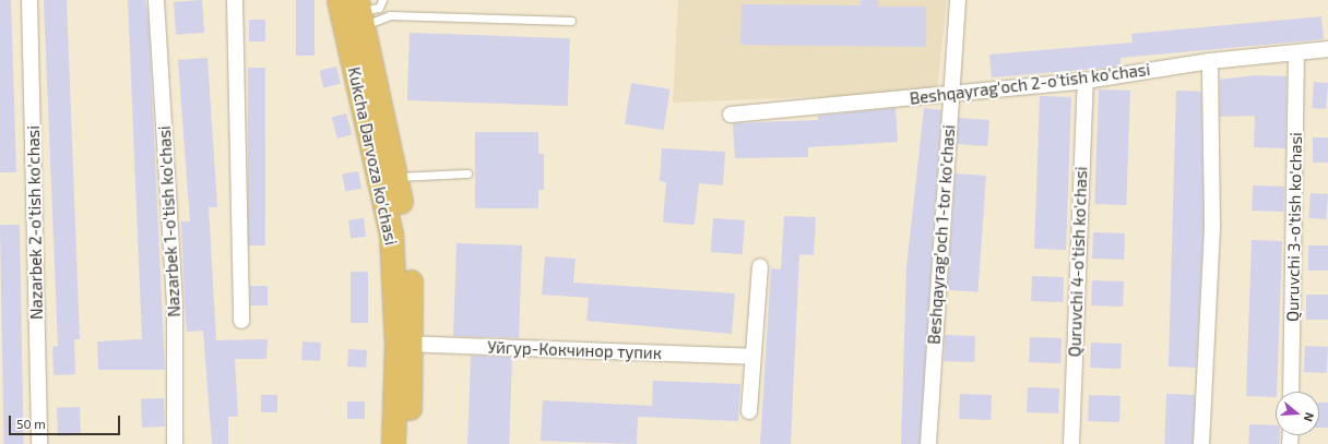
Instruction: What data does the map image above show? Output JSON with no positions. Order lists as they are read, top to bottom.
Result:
{
  "streets": {
    "main road": ["Kukcha Darvoza ko'chasi"],
    "street": [
      "Beshqayrag'och 2-o'tish ko'chasi",
      "Nazarbek 1-o'tish ko'chasi",
      "Nazarbek 2-o'tish ko'chasi",
      "Quruvchi 3-o'tish ko'chasi",
      "Beshqayrag'och 1-tor ko'chasi",
      "Quruvchi 4-o'tish ko'chasi",
      "Уйгур-Кокчинор тупик"
    ]
  },
  "crossings": [
    ["Beshqayrag'och 2-o'tish ko'chasi", "Quruvchi 3-o'tish ko'chasi"],
    ["Beshqayrag'och 2-o'tish ko'chasi", "Beshqayrag'och 1-tor ko'chasi"],
    ["Beshqayrag'och 2-o'tish ko'chasi", "Quruvchi 4-o'tish ko'chasi"],
    ["Kukcha Darvoza ko'chasi", "Уйгур-Кокчинор тупик"]
  ],
  "scale_bar": "50 m",
  "north": "right"
}
